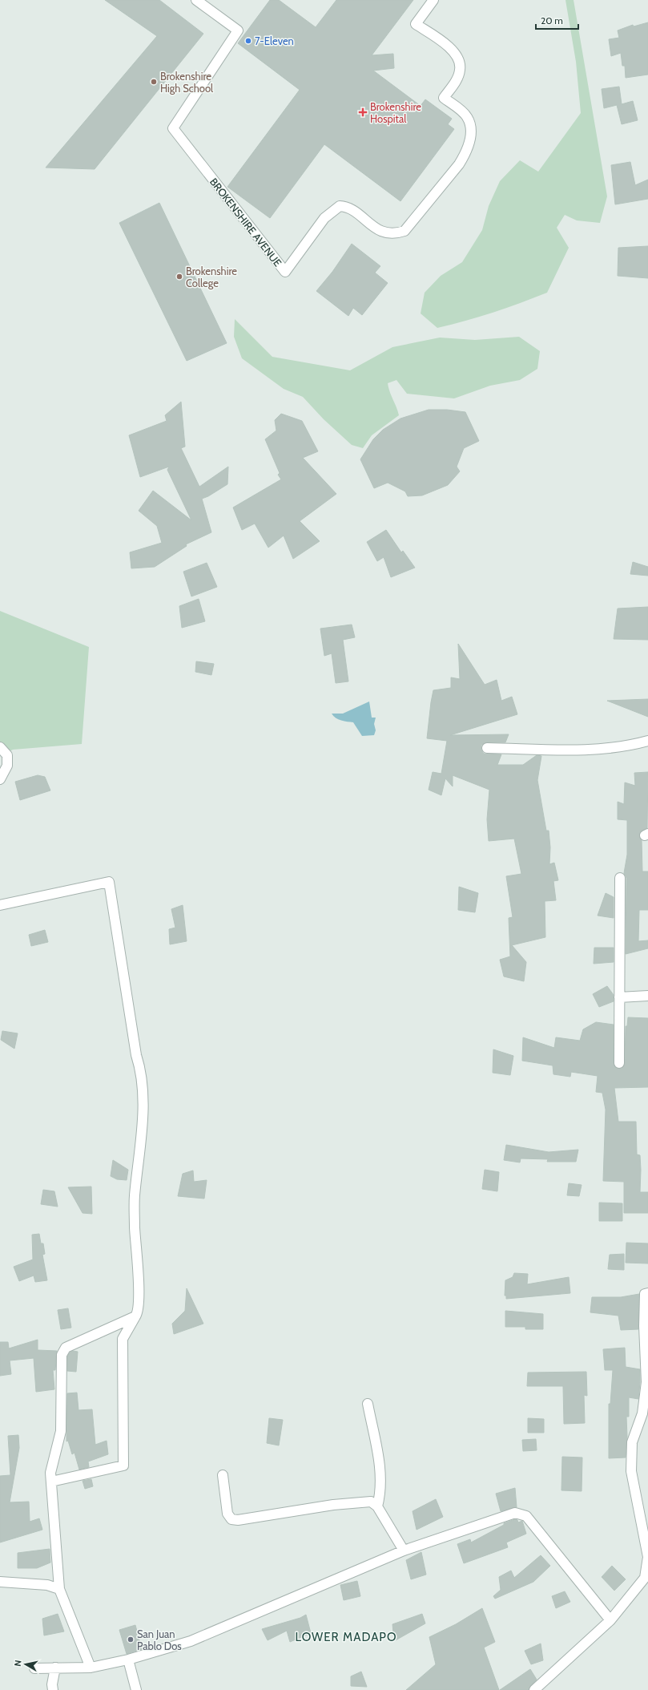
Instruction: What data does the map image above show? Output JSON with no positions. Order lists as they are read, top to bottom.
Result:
{
  "streets": {
    "street": ["BROKENSHIRE AVENUE"]
  },
  "districts": ["LOWER MADAPO"],
  "places": {
    "other": [
      "7-Eleven",
      "Brokenshire High School",
      "Brokenshire College",
      "San Juan Pablo Dos"
    ],
    "health": ["Brokenshire Hospital"]
  },
  "scale_bar": "20 m",
  "north": "left"
}
